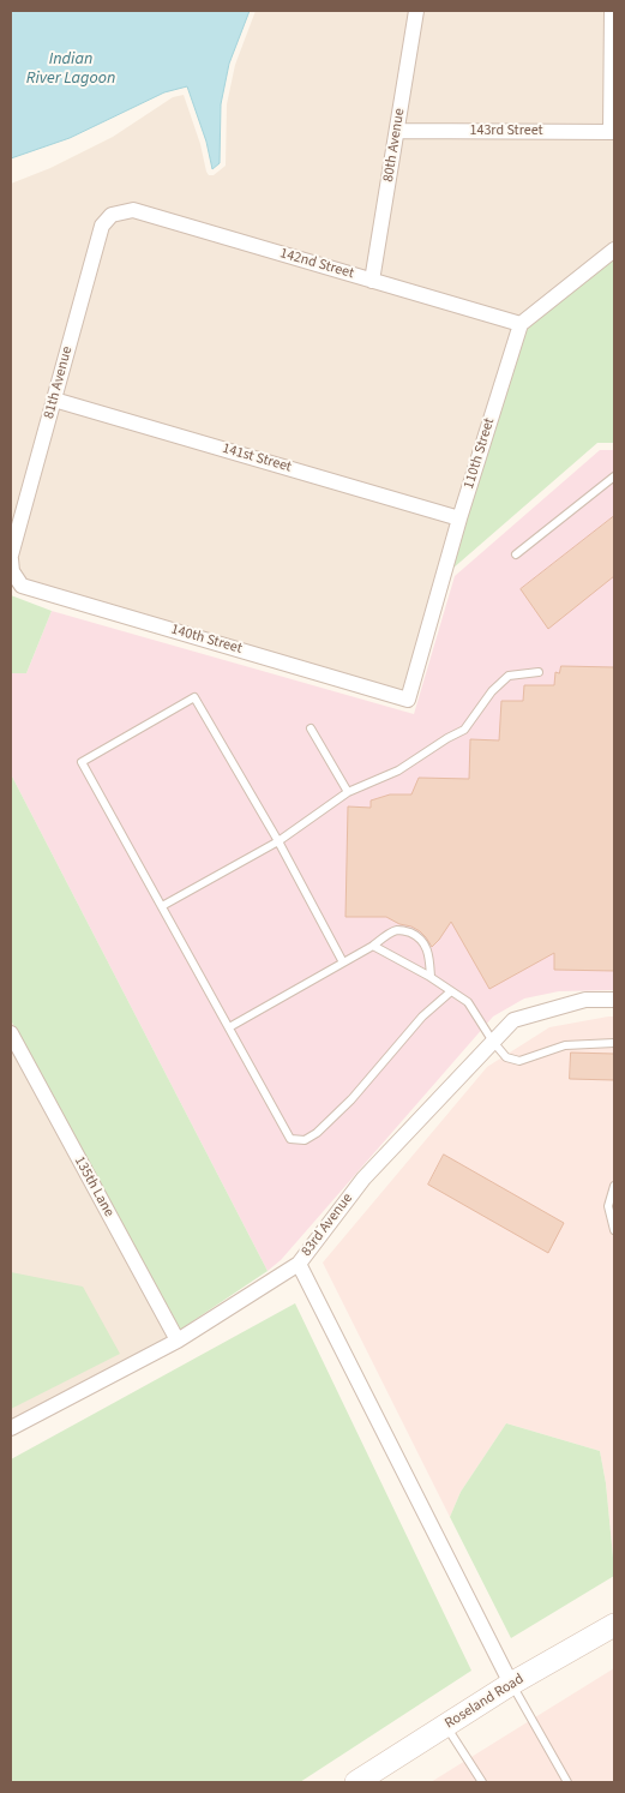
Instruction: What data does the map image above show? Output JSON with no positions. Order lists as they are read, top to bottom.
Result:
{
  "streets": {
    "main road": ["Roseland Road"],
    "street": [
      "143rd Street",
      "80th Avenue",
      "142nd Street",
      "81th Avenue",
      "110th Street",
      "141st Street",
      "140th Street",
      "135th Lane",
      "83rd Avenue"
    ]
  },
  "crossings": [
    ["143rd Street", "80th Avenue"],
    ["80th Avenue", "142nd Street"],
    ["142nd Street", "81th Avenue"],
    ["142nd Street", "110th Street"],
    ["81th Avenue", "141st Street"],
    ["81th Avenue", "140th Street"],
    ["110th Street", "141st Street"],
    ["110th Street", "140th Street"],
    ["135th Lane", "83rd Avenue"]
  ],
  "water": ["Indian River Lagoon"]
}
